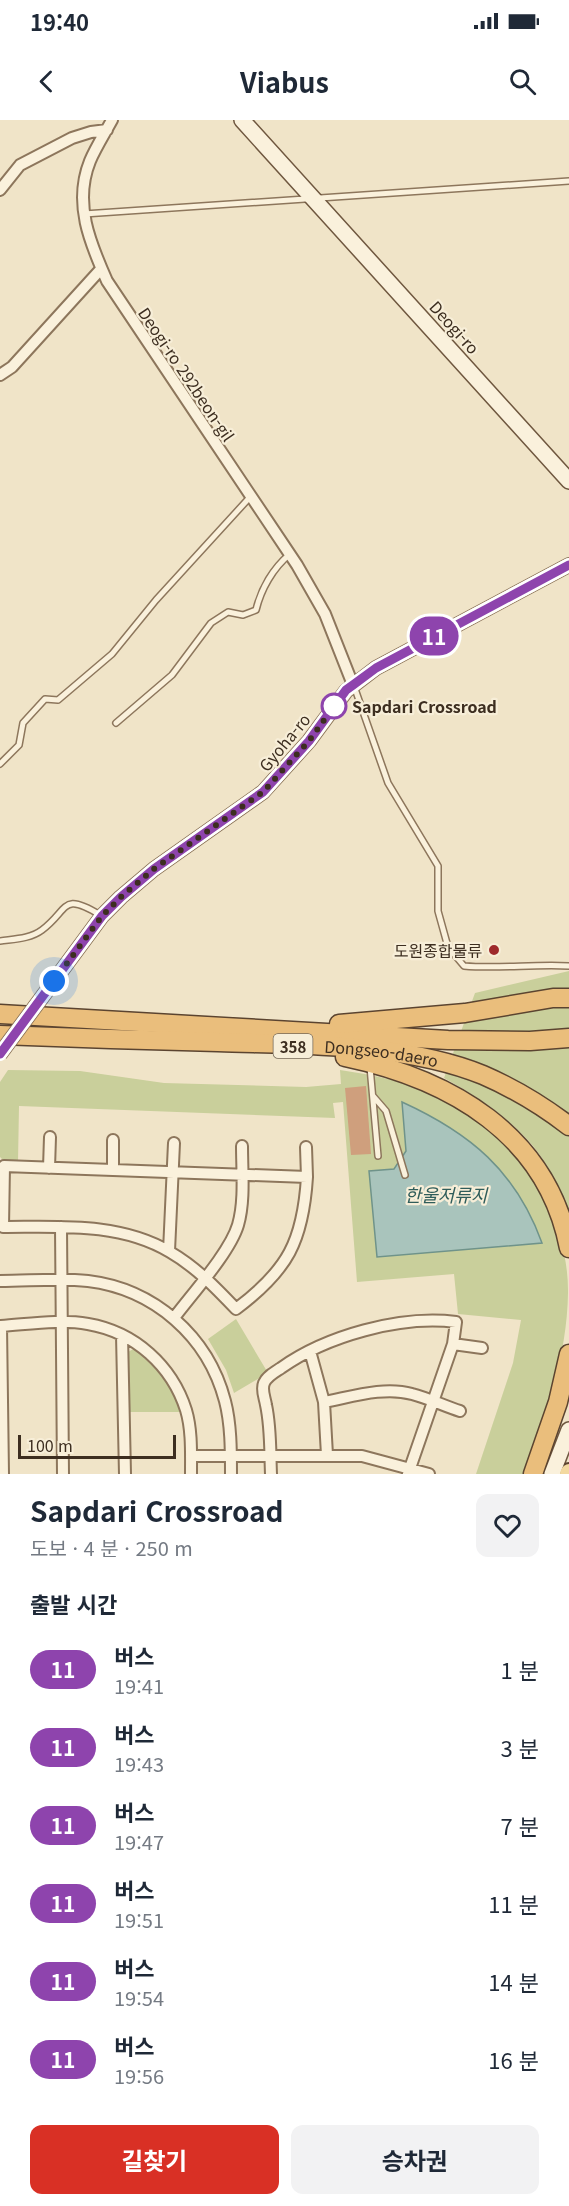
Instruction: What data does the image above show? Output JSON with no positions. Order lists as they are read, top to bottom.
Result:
{
  "streets": {
    "highway": ["358", "Dongseo-daero"],
    "main road": ["Deogi-ro"],
    "street": ["Deogi-ro 292beon-gil", "Gyoha-ro"]
  },
  "crossings": [
    ["Deogi-ro 292beon-gil", "Gyoha-ro"]
  ],
  "water": ["한울저류지"],
  "places": ["Sapdari Crossroad", "도원종합물류"],
  "lines": ["bus line 11"],
  "scale_bar": "100 m",
  "page": {
    "status": "19:40",
    "header": "Viabus",
    "on_map": "11",
    "scale": "100 m",
    "heading": [
      ["Sapdari Crossroad", "도보 · 4 분 · 250 m"],
      "출발 시간"
    ],
    "list": [
      {
        "mark": "11",
        "name": "버스",
        "note": "19:41",
        "value": "1 분"
      },
      {
        "mark": "11",
        "name": "버스",
        "note": "19:43",
        "value": "3 분"
      },
      {
        "mark": "11",
        "name": "버스",
        "note": "19:47",
        "value": "7 분"
      },
      {
        "mark": "11",
        "name": "버스",
        "note": "19:51",
        "value": "11 분"
      },
      {
        "mark": "11",
        "name": "버스",
        "note": "19:54",
        "value": "14 분"
      },
      {
        "mark": "11",
        "name": "버스",
        "note": "19:56",
        "value": "16 분"
      }
    ],
    "buttons": ["길찾기", "승차권"]
  }
}
